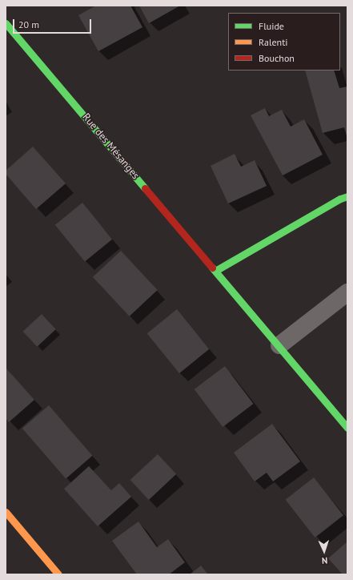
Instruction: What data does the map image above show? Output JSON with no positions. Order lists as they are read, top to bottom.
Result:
{
  "streets": {
    "street": ["Rue des Mésanges"]
  },
  "legend": ["Fluide", "Ralenti", "Bouchon"],
  "scale_bar": "20 m",
  "north": "bottom"
}
